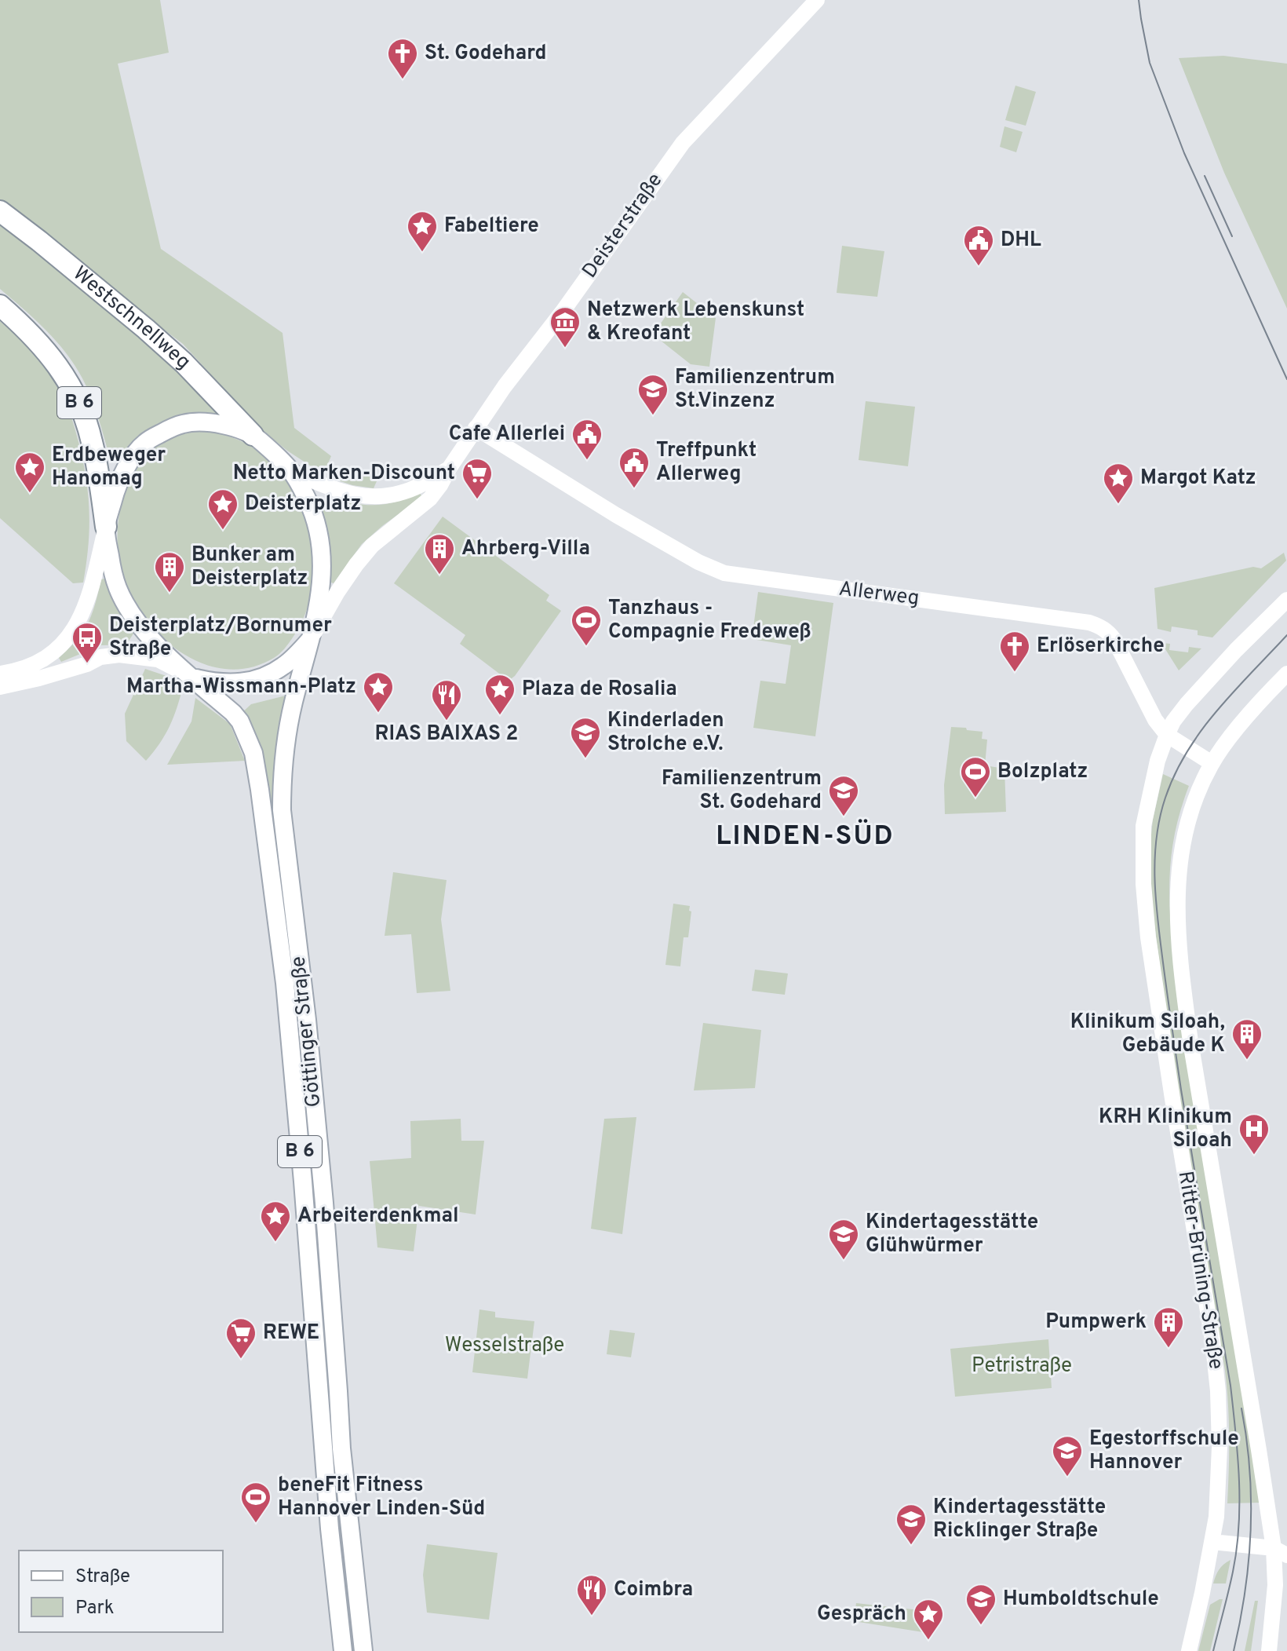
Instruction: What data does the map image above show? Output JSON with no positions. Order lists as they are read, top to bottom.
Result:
{
  "streets": {
    "highway": ["Westschnellweg", "B 6"],
    "main road": [
      "Deisterstraße",
      "Allerweg",
      "Göttinger Straße",
      "Ritter-Brüning-Straße"
    ]
  },
  "crossings": [
    ["Deisterstraße", "B 6"],
    ["Deisterstraße", "Allerweg"],
    ["Deisterstraße", "Göttinger Straße"],
    ["Westschnellweg", "B 6"],
    ["B 6", "Göttinger Straße"],
    ["Allerweg", "Ritter-Brüning-Straße"]
  ],
  "districts": ["LINDEN-SÜD"],
  "parks": ["Wesselstraße", "Petristraße"],
  "places": {
    "church": ["St. Godehard", "Erlöserkirche"],
    "place": [
      "Fabeltiere",
      "Erdbeweger Hanomag",
      "Margot Katz",
      "Deisterplatz",
      "Martha-Wissmann-Platz",
      "Plaza de Rosalia",
      "Arbeiterdenkmal",
      "Gespräch"
    ],
    "public building": ["DHL", "Cafe Allerlei", "Treffpunkt Allerweg"],
    "museum": ["Netzwerk Lebenskunst & Kreofant"],
    "school or university": [
      "Familienzentrum St.Vinzenz",
      "Kinderladen Strolche e.V.",
      "Familienzentrum St. Godehard",
      "Kindertagesstätte Glühwürmer",
      "Egestorffschule Hannover",
      "Kindertagesstätte Ricklinger Straße",
      "Humboldtschule"
    ],
    "supermarket": ["Netto Marken-Discount", "REWE"],
    "building": [
      "Ahrberg-Villa",
      "Bunker am Deisterplatz",
      "Klinikum Siloah, Gebäude K",
      "Pumpwerk"
    ],
    "sports": ["Tanzhaus - Compagnie Fredeweß", "Bolzplatz", "beneFit Fitness Hannover Linden-Süd"],
    "bus stop": ["Deisterplatz/Bornumer Straße"],
    "restaurant": ["RIAS BAIXAS 2", "Coimbra"],
    "hospital": ["KRH Klinikum Siloah"]
  },
  "legend": ["Straße", "Park"]
}
